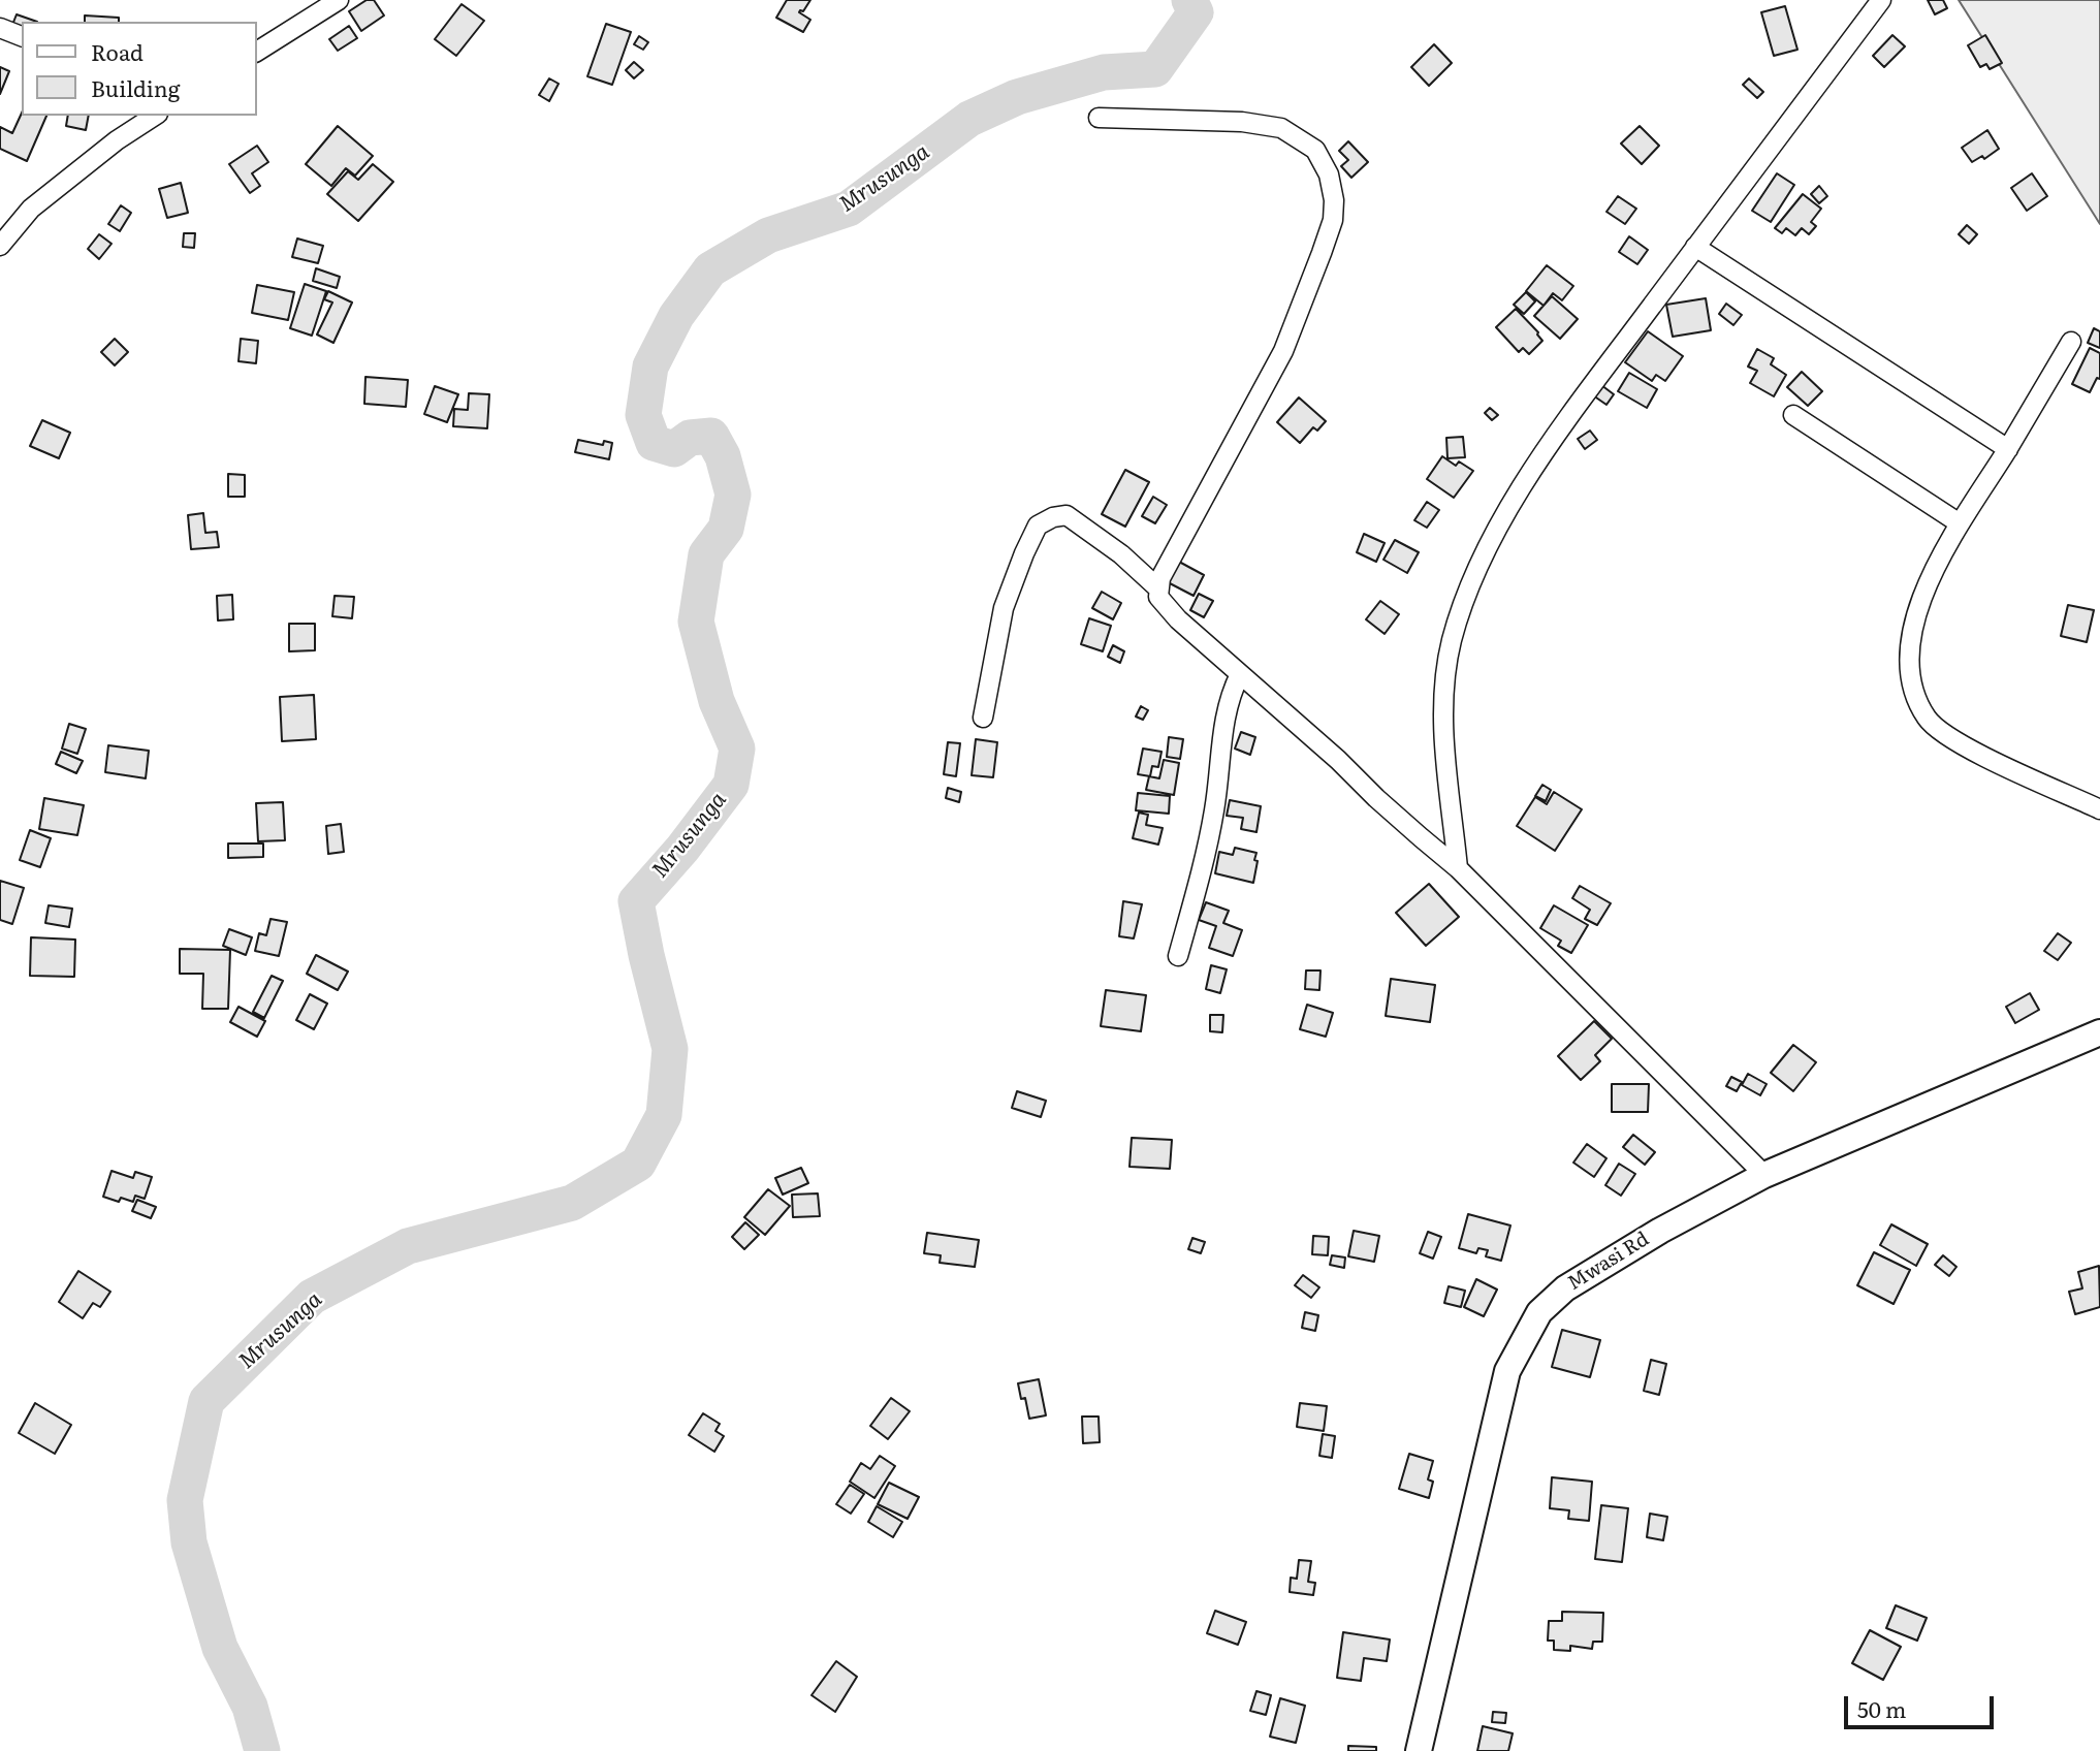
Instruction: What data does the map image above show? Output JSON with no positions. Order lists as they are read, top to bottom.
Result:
{
  "streets": {
    "street": ["Mwasi Rd"]
  },
  "water": ["Mrusunga"],
  "legend": ["Road", "Building"],
  "scale_bar": "50 m"
}
